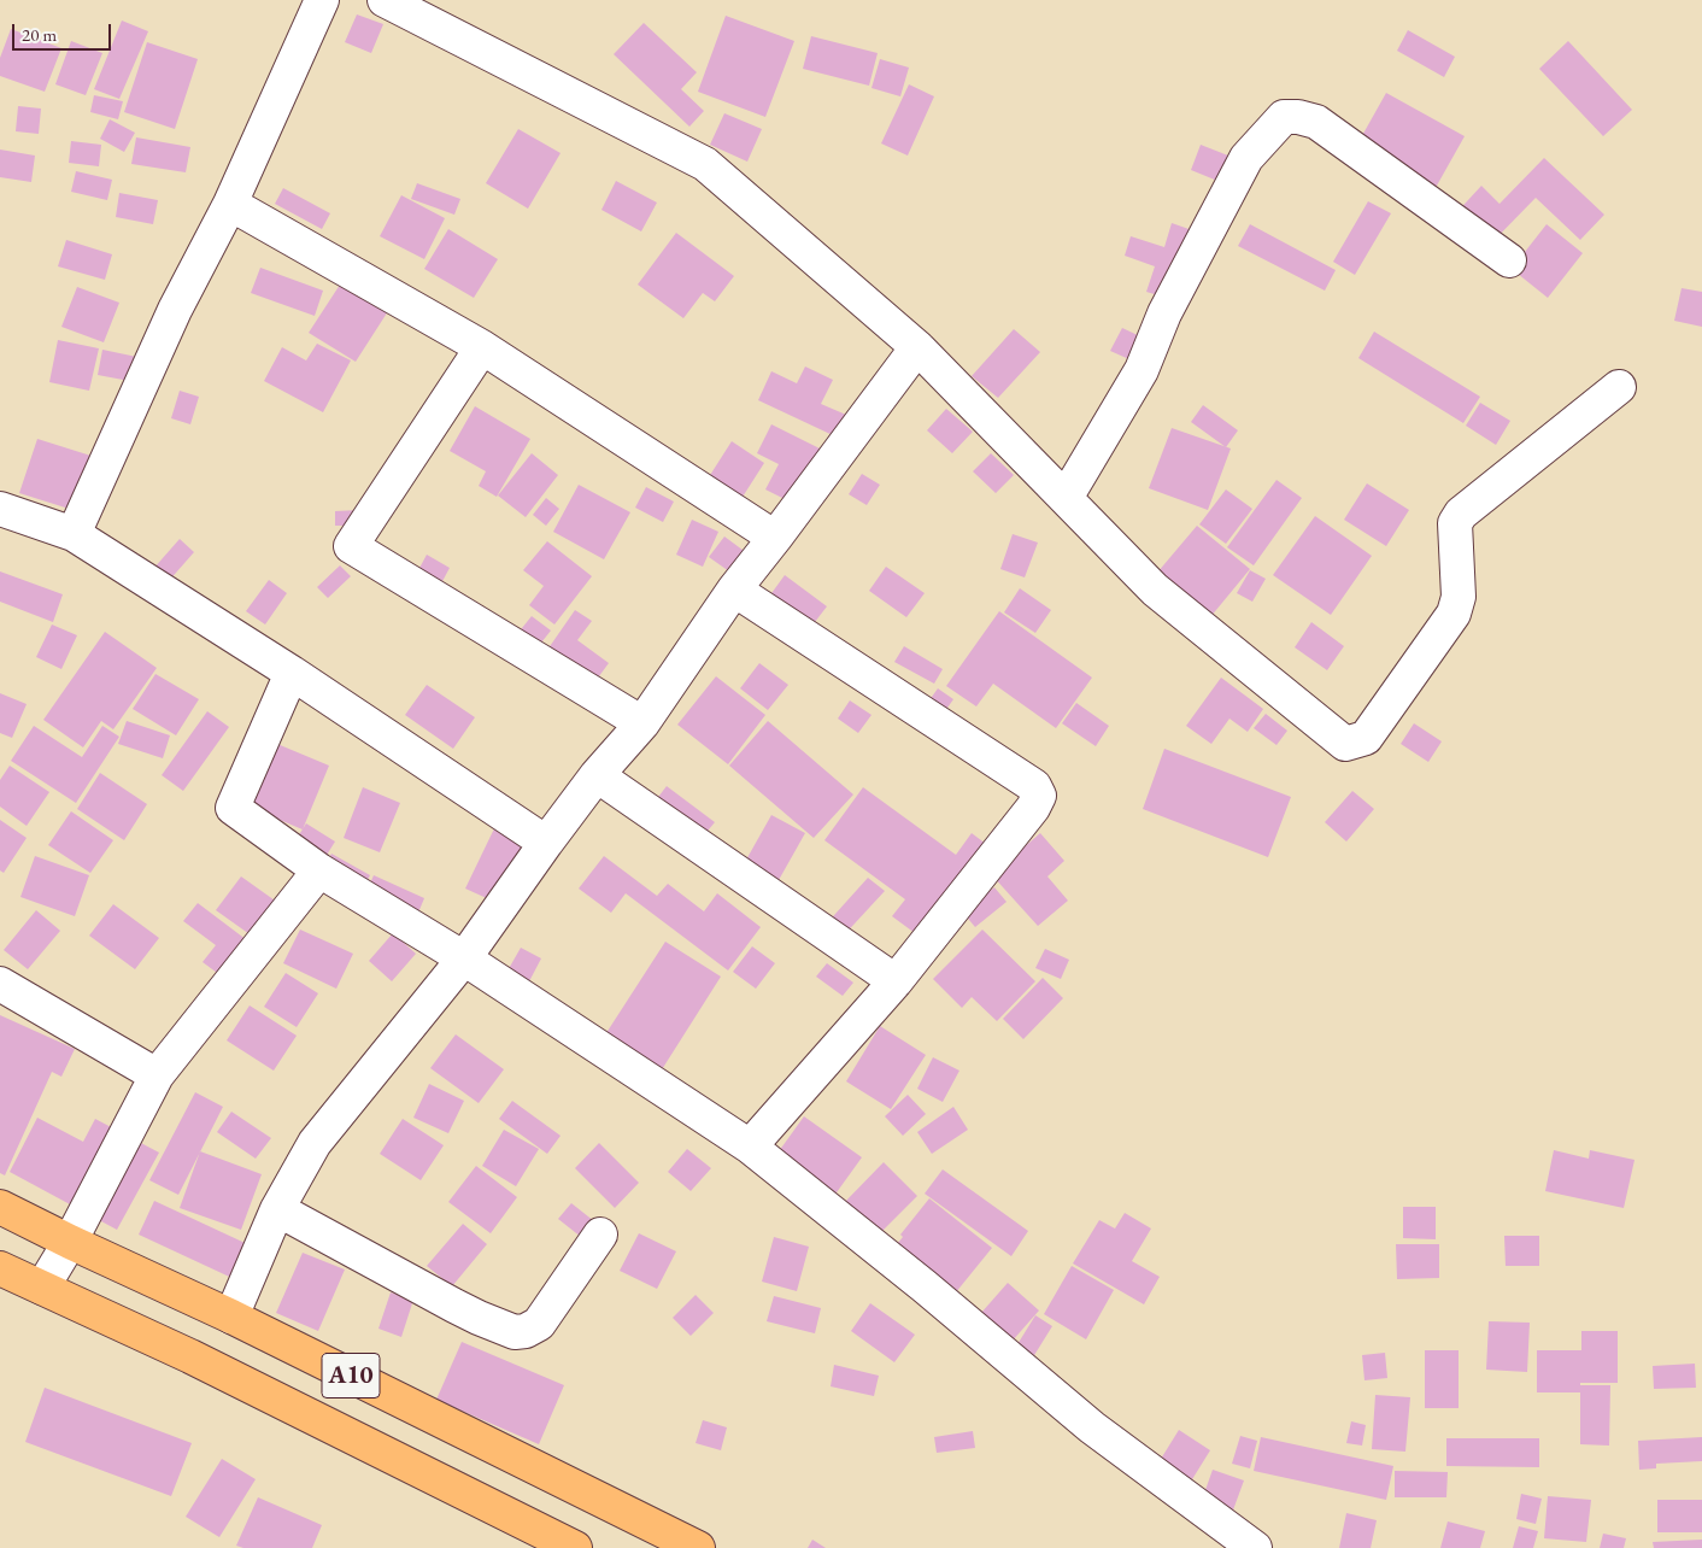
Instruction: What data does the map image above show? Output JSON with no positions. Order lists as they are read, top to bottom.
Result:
{
  "streets": {
    "highway": ["A10"]
  },
  "scale_bar": "20 m"
}
